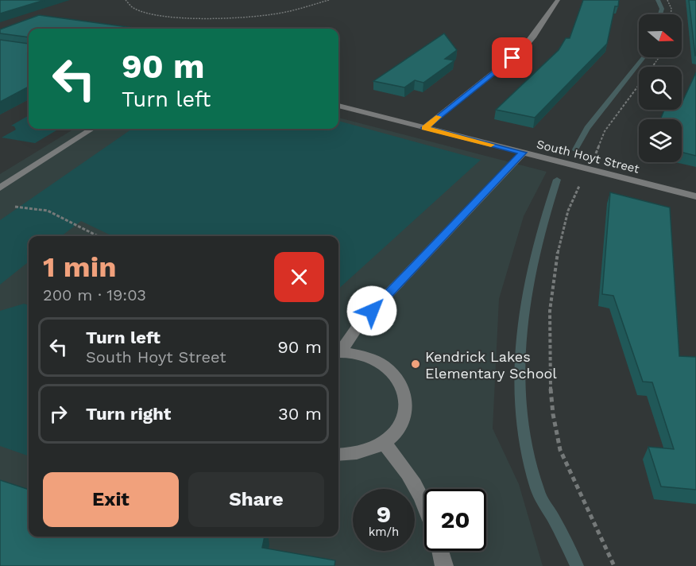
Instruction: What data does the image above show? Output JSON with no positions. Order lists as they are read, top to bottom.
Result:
{
  "streets": {
    "street": ["South Hoyt Street"]
  },
  "places": ["Kendrick Lakes Elementary School"],
  "north": "right",
  "page": {
    "turn": ["90 m", "Turn left"],
    "heading": ["1 min", "200 m · 19:03"],
    "list": [
      {
        "name": "Turn left",
        "note": "South Hoyt Street",
        "value": "90 m"
      },
      {
        "name": "Turn right",
        "value": "30 m"
      }
    ],
    "buttons": ["Exit", "Share"],
    "speed": "9 km/h",
    "limit": "20"
  }
}
